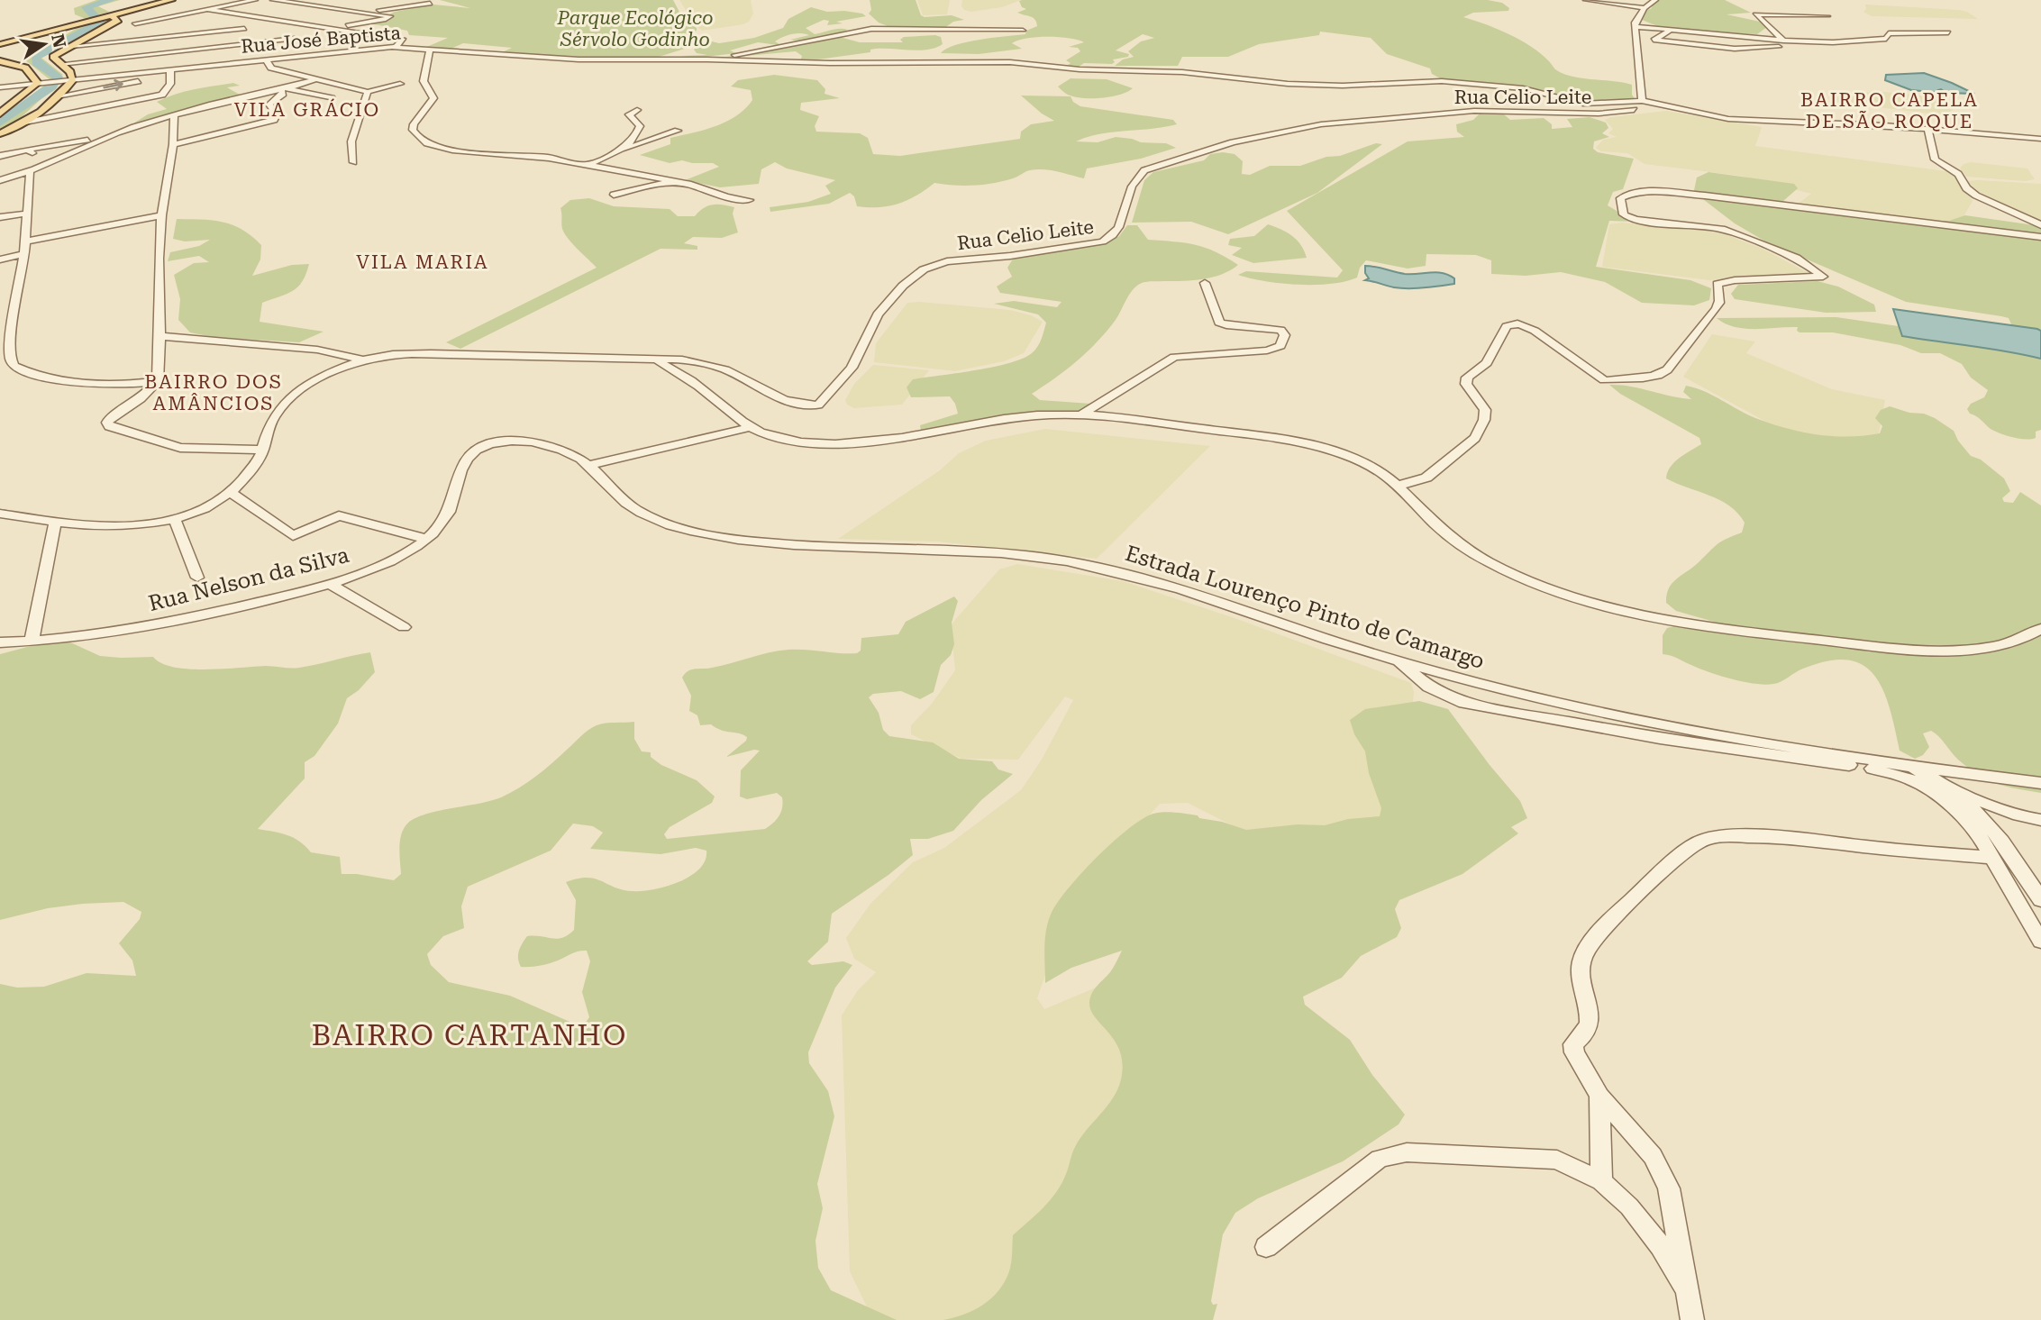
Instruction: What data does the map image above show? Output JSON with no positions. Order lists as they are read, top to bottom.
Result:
{
  "streets": {
    "street": [
      "Rua José Baptista",
      "Rua Celio Leite",
      "Rua Nelson da Silva",
      "Estrada Lourenço Pinto de Camargo"
    ]
  },
  "crossings": [
    ["Rua Nelson da Silva", "Estrada Lourenço Pinto de Camargo"]
  ],
  "districts": [
    "BAIRRO CAPELA DE SÃO ROQUE",
    "VILA GRÁCIO",
    "VILA MARIA",
    "BAIRRO DOS AMÂNCIOS",
    "BAIRRO CARTANHO"
  ],
  "parks": ["Parque Ecológico Sérvolo Godinho"],
  "north": "right"
}
